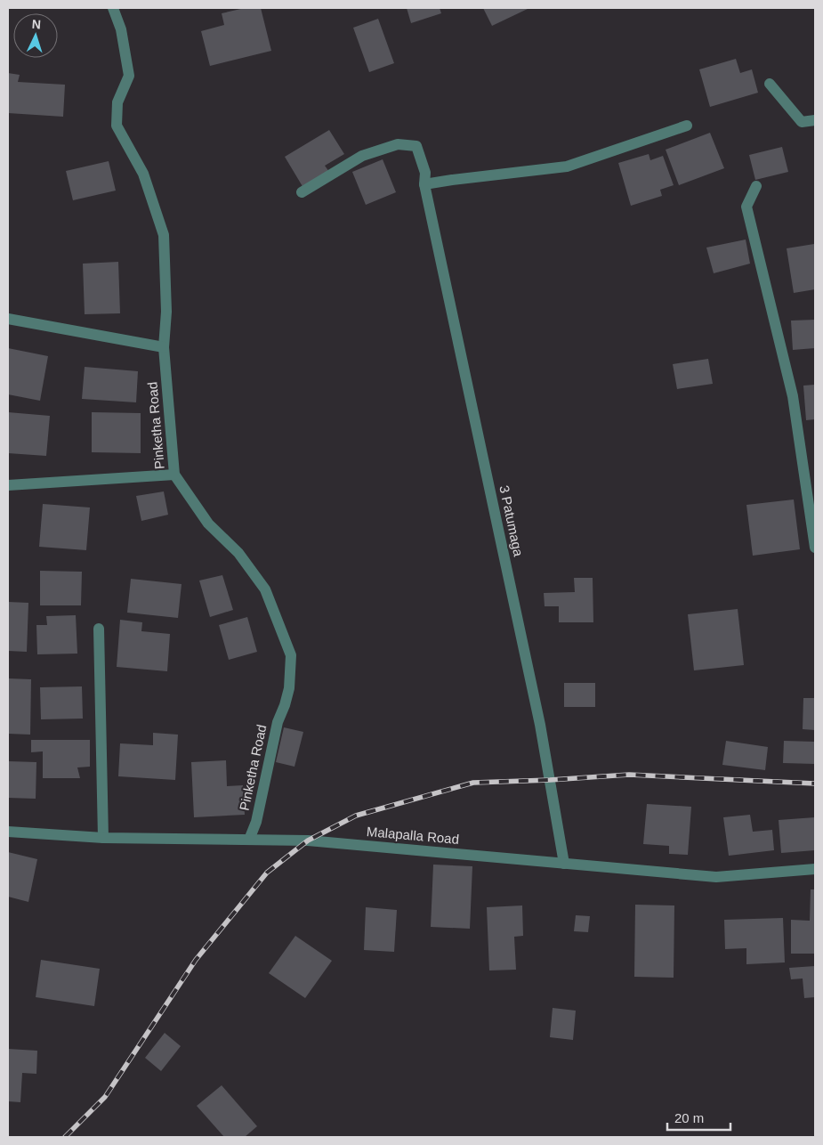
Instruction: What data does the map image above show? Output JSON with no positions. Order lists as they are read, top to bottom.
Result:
{
  "streets": {
    "street": ["Pinketha Road", "3 Patumaga", "Malapalla Road"]
  },
  "crossings": [
    ["Pinketha Road", "Malapalla Road"],
    ["3 Patumaga", "Malapalla Road"]
  ],
  "scale_bar": "20 m",
  "north": "top"
}
